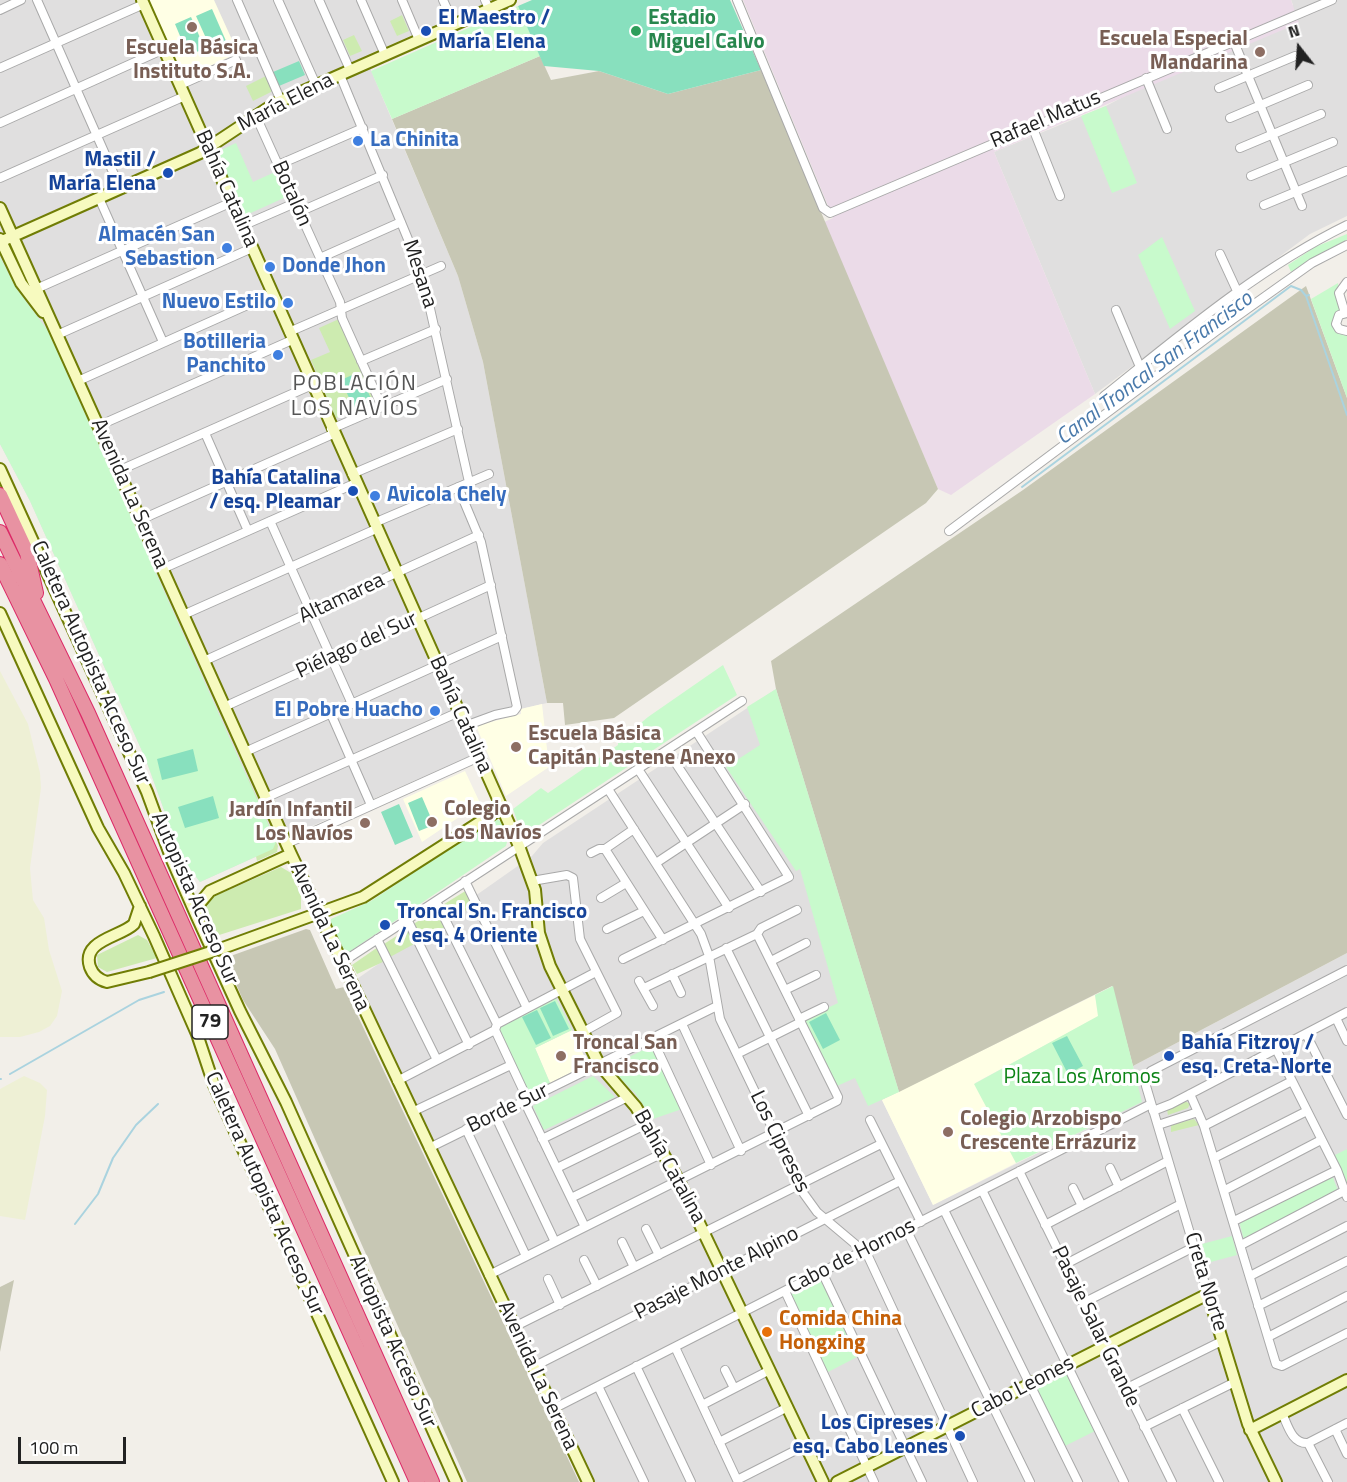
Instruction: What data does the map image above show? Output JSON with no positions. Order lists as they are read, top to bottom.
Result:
{
  "streets": {
    "highway": ["Autopista Acceso Sur", "79"],
    "street": [
      "María Elena",
      "Rafael Matus",
      "Bahía Catalina",
      "Botalón",
      "Mesana",
      "Avenida La Serena",
      "Altamarea",
      "Piélago del Sur",
      "Caletera Autopista Acceso Sur",
      "Borde Sur",
      "Los Cipreses",
      "Cabo de Hornos",
      "Pasaje Monte Alpino",
      "Creta Norte",
      "Pasaje Salar Grande",
      "Cabo Leones"
    ]
  },
  "crossings": [
    ["María Elena", "Bahía Catalina"],
    ["María Elena", "Botalón"],
    ["María Elena", "Mesana"],
    ["María Elena", "Avenida La Serena"],
    ["Bahía Catalina", "Altamarea"],
    ["Bahía Catalina", "Piélago del Sur"],
    ["Bahía Catalina", "Borde Sur"],
    ["Bahía Catalina", "Cabo de Hornos"],
    ["Bahía Catalina", "Pasaje Monte Alpino"],
    ["Avenida La Serena", "Altamarea"],
    ["Avenida La Serena", "Piélago del Sur"],
    ["Avenida La Serena", "Borde Sur"],
    ["Avenida La Serena", "Cabo de Hornos"],
    ["Avenida La Serena", "Pasaje Monte Alpino"],
    ["Borde Sur", "Los Cipreses"],
    ["Los Cipreses", "Cabo de Hornos"],
    ["Los Cipreses", "Pasaje Monte Alpino"],
    ["Los Cipreses", "Cabo Leones"],
    ["Cabo de Hornos", "Creta Norte"],
    ["Cabo de Hornos", "Pasaje Salar Grande"],
    ["Creta Norte", "Cabo Leones"],
    ["Pasaje Salar Grande", "Cabo Leones"]
  ],
  "districts": ["POBLACIÓN LOS NAVÍOS"],
  "water": ["Canal Troncal San Francisco"],
  "parks": ["Plaza Los Aromos"],
  "places": [
    "Escuela Básica Instituto S.A.",
    "El Maestro / María Elena",
    "Estadio Miguel Calvo",
    "Escuela Especial Mandarina",
    "La Chinita",
    "Mastil / María Elena",
    "Almacén San Sebastion",
    "Donde Jhon",
    "Nuevo Estilo",
    "Botilleria Panchito",
    "Bahía Catalina / esq. Pleamar",
    "Avicola Chely",
    "El Pobre Huacho",
    "Escuela Básica Capitán Pastene Anexo",
    "Colegio Los Navíos",
    "Jardín Infantil Los Navíos",
    "Troncal Sn. Francisco / esq. 4 Oriente",
    "Troncal San Francisco",
    "Bahía Fitzroy / esq. Creta-Norte",
    "Colegio Arzobispo Crescente Errázuriz",
    "Comida China Hongxing",
    "Los Cipreses / esq. Cabo Leones"
  ],
  "scale_bar": "100 m",
  "north": "top"
}
